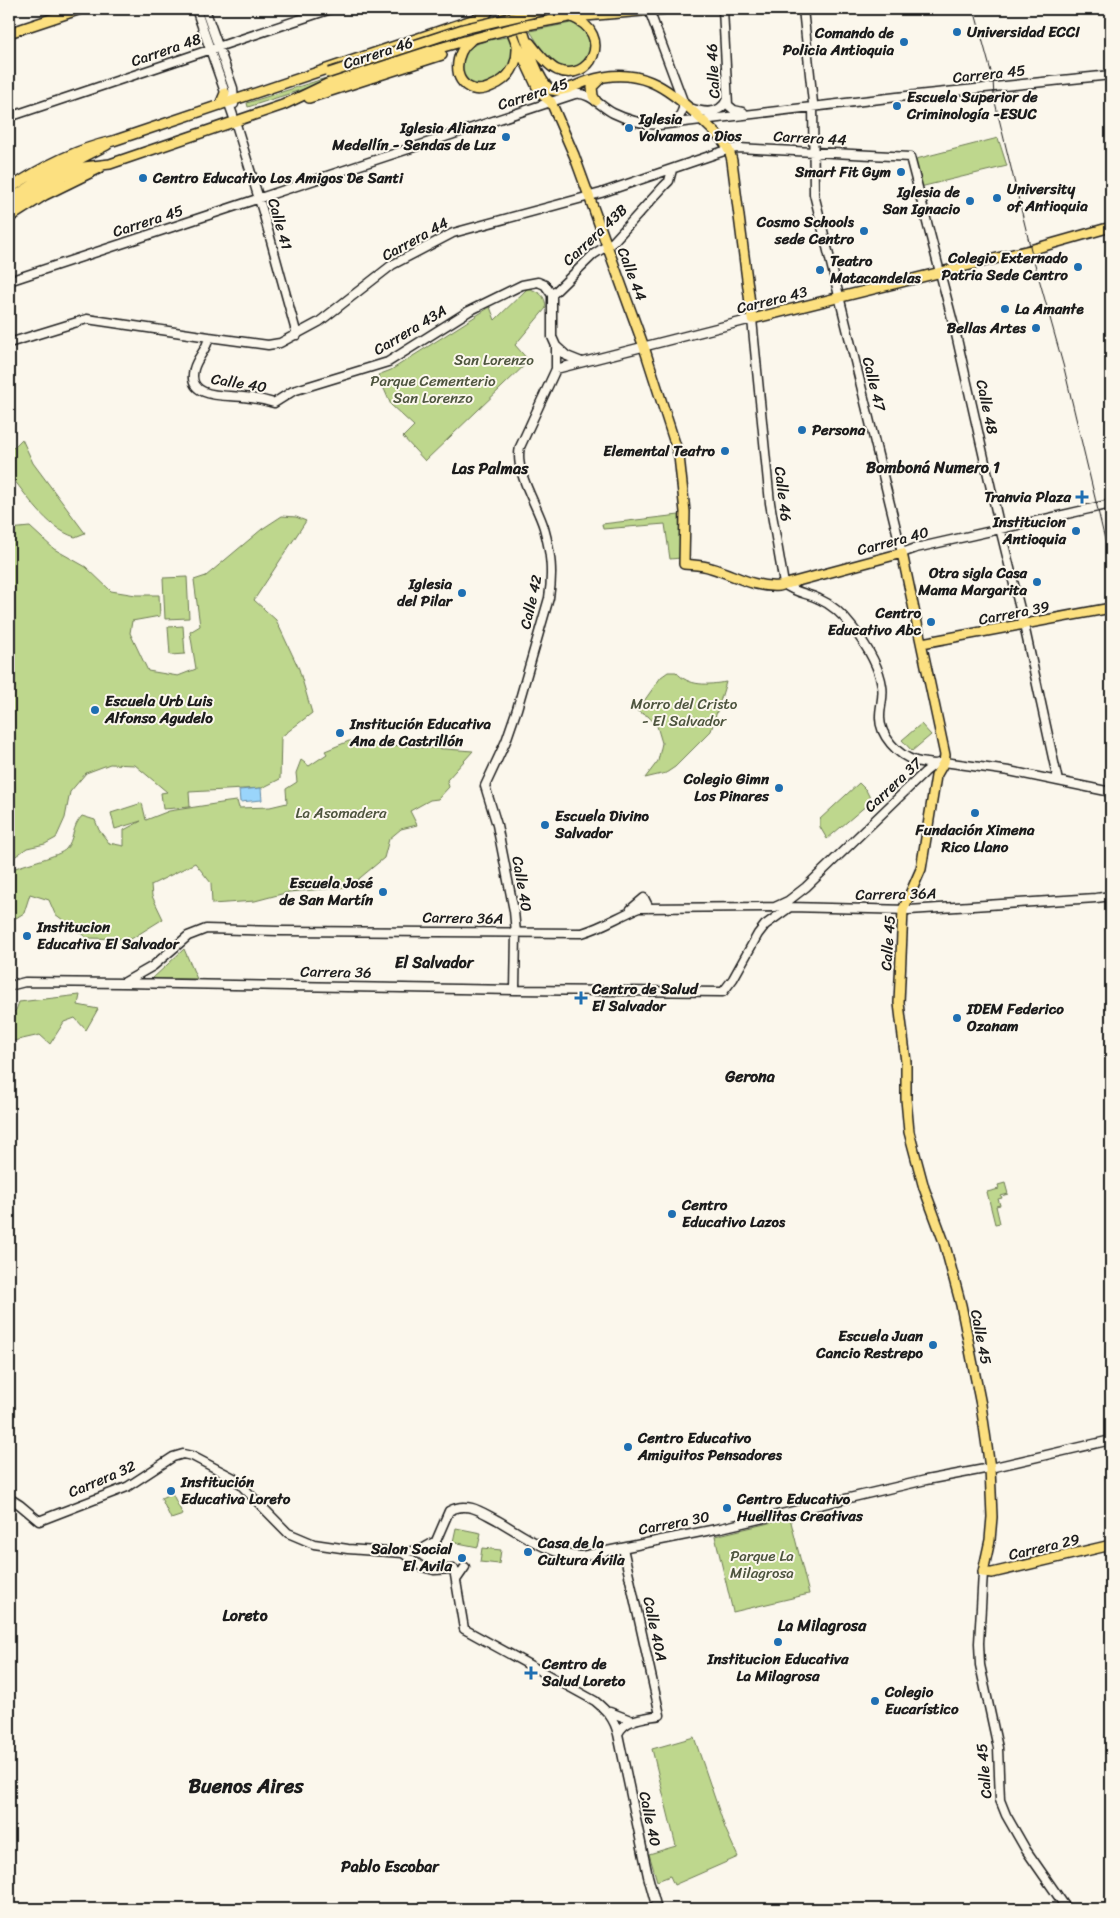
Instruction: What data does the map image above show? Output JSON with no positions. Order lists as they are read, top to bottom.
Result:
{
  "streets": {
    "main road": [
      "Carrera 46",
      "Calle 46",
      "Calle 44",
      "Carrera 43",
      "Calle 47",
      "Carrera 40",
      "Carrera 39",
      "Calle 45",
      "Carrera 29"
    ],
    "street": [
      "Carrera 48",
      "Carrera 45",
      "Carrera 44",
      "Calle 41",
      "Carrera 43B",
      "Carrera 43A",
      "Calle 40",
      "Calle 48",
      "Calle 42",
      "Carrera 37",
      "Carrera 36A",
      "Carrera 36",
      "Carrera 32",
      "Carrera 30",
      "Calle 40A"
    ]
  },
  "crossings": [
    ["Carrera 48", "Calle 41"],
    ["Carrera 46", "Calle 41"],
    ["Calle 46", "Carrera 45"],
    ["Calle 46", "Carrera 44"],
    ["Calle 46", "Carrera 43"],
    ["Calle 46", "Carrera 40"],
    ["Carrera 45", "Calle 41"],
    ["Carrera 45", "Calle 44"],
    ["Carrera 45", "Calle 47"],
    ["Carrera 44", "Calle 41"],
    ["Carrera 44", "Carrera 43B"],
    ["Carrera 44", "Calle 44"],
    ["Carrera 44", "Calle 40"],
    ["Carrera 44", "Calle 47"],
    ["Carrera 44", "Calle 48"],
    ["Carrera 43B", "Calle 44"],
    ["Carrera 43B", "Carrera 43A"],
    ["Calle 44", "Carrera 43"],
    ["Calle 44", "Carrera 40"],
    ["Carrera 43", "Calle 47"],
    ["Carrera 43", "Calle 48"],
    ["Carrera 43", "Calle 42"],
    ["Carrera 43A", "Calle 40"],
    ["Calle 40", "Calle 42"],
    ["Calle 40", "Carrera 36A"],
    ["Calle 40", "Carrera 36"],
    ["Calle 47", "Carrera 40"],
    ["Calle 47", "Carrera 39"],
    ["Calle 47", "Carrera 37"],
    ["Calle 47", "Calle 45"],
    ["Calle 48", "Carrera 40"],
    ["Calle 48", "Carrera 39"],
    ["Calle 48", "Carrera 37"],
    ["Carrera 37", "Carrera 36A"],
    ["Carrera 37", "Calle 45"],
    ["Carrera 36A", "Calle 45"],
    ["Carrera 36A", "Carrera 36"],
    ["Calle 45", "Carrera 30"],
    ["Calle 45", "Carrera 29"],
    ["Carrera 30", "Calle 40A"]
  ],
  "districts": [
    "Bomboná Numero 1",
    "Las Palmas",
    "El Salvador",
    "Gerona",
    "Loreto",
    "La Milagrosa",
    "Buenos Aires",
    "Pablo Escobar"
  ],
  "parks": [
    "San Lorenzo",
    "Parque Cementerio San Lorenzo",
    "Morro del Cristo - El Salvador",
    "La Asomadera",
    "Parque La Milagrosa"
  ],
  "places": {
    "other": [
      "Universidad ECCI",
      "Comando de Policia Antioquia",
      "Escuela Superior de Criminología -ESUC",
      "Iglesia Volvamos a Dios",
      "Iglesia Alianza Medellín - Sendas de Luz",
      "Smart Fit Gym",
      "Centro Educativo Los Amigos De Santi",
      "University of Antioquia",
      "Iglesia de San Ignacio",
      "Cosmo Schools sede Centro",
      "Colegio Externado Patria Sede Centro",
      "Teatro Matacandelas",
      "La Amante",
      "Bellas Artes",
      "Persona",
      "Elemental Teatro",
      "Institucion Antioquia",
      "Otra sigla Casa Mama Margarita",
      "Iglesia del Pilar",
      "Centro Educativo Abc",
      "Escuela Urb Luis Alfonso Agudelo",
      "Institución Educativa Ana de Castrillón",
      "Colegio Gimn Los Pinares",
      "Fundación Ximena Rico Llano",
      "Escuela Divino Salvador",
      "Escuela José de San Martín",
      "Institucion Educativa El Salvador",
      "IDEM Federico Ozanam",
      "Centro Educativo Lazos",
      "Escuela Juan Cancio Restrepo",
      "Centro Educativo Amiguitos Pensadores",
      "Institución Educativa Loreto",
      "Centro Educativo Huellitas Creativas",
      "Casa de la Cultura Ávila",
      "Salon Social El Avila",
      "Institucion Educativa La Milagrosa",
      "Colegio Eucarístico"
    ],
    "health": ["Tranvia Plaza", "Centro de Salud El Salvador", "Centro de Salud Loreto"]
  }
}
